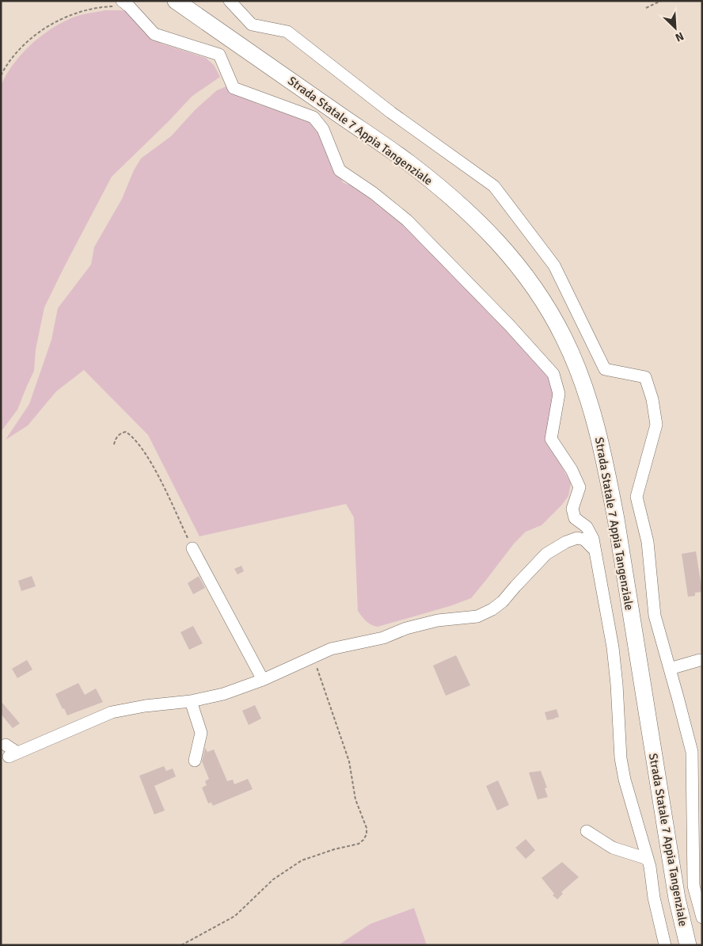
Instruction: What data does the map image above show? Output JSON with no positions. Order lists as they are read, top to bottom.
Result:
{
  "streets": {
    "highway": ["Strada Statale 7 Appia Tangenziale"]
  },
  "north": "bottom right"
}
